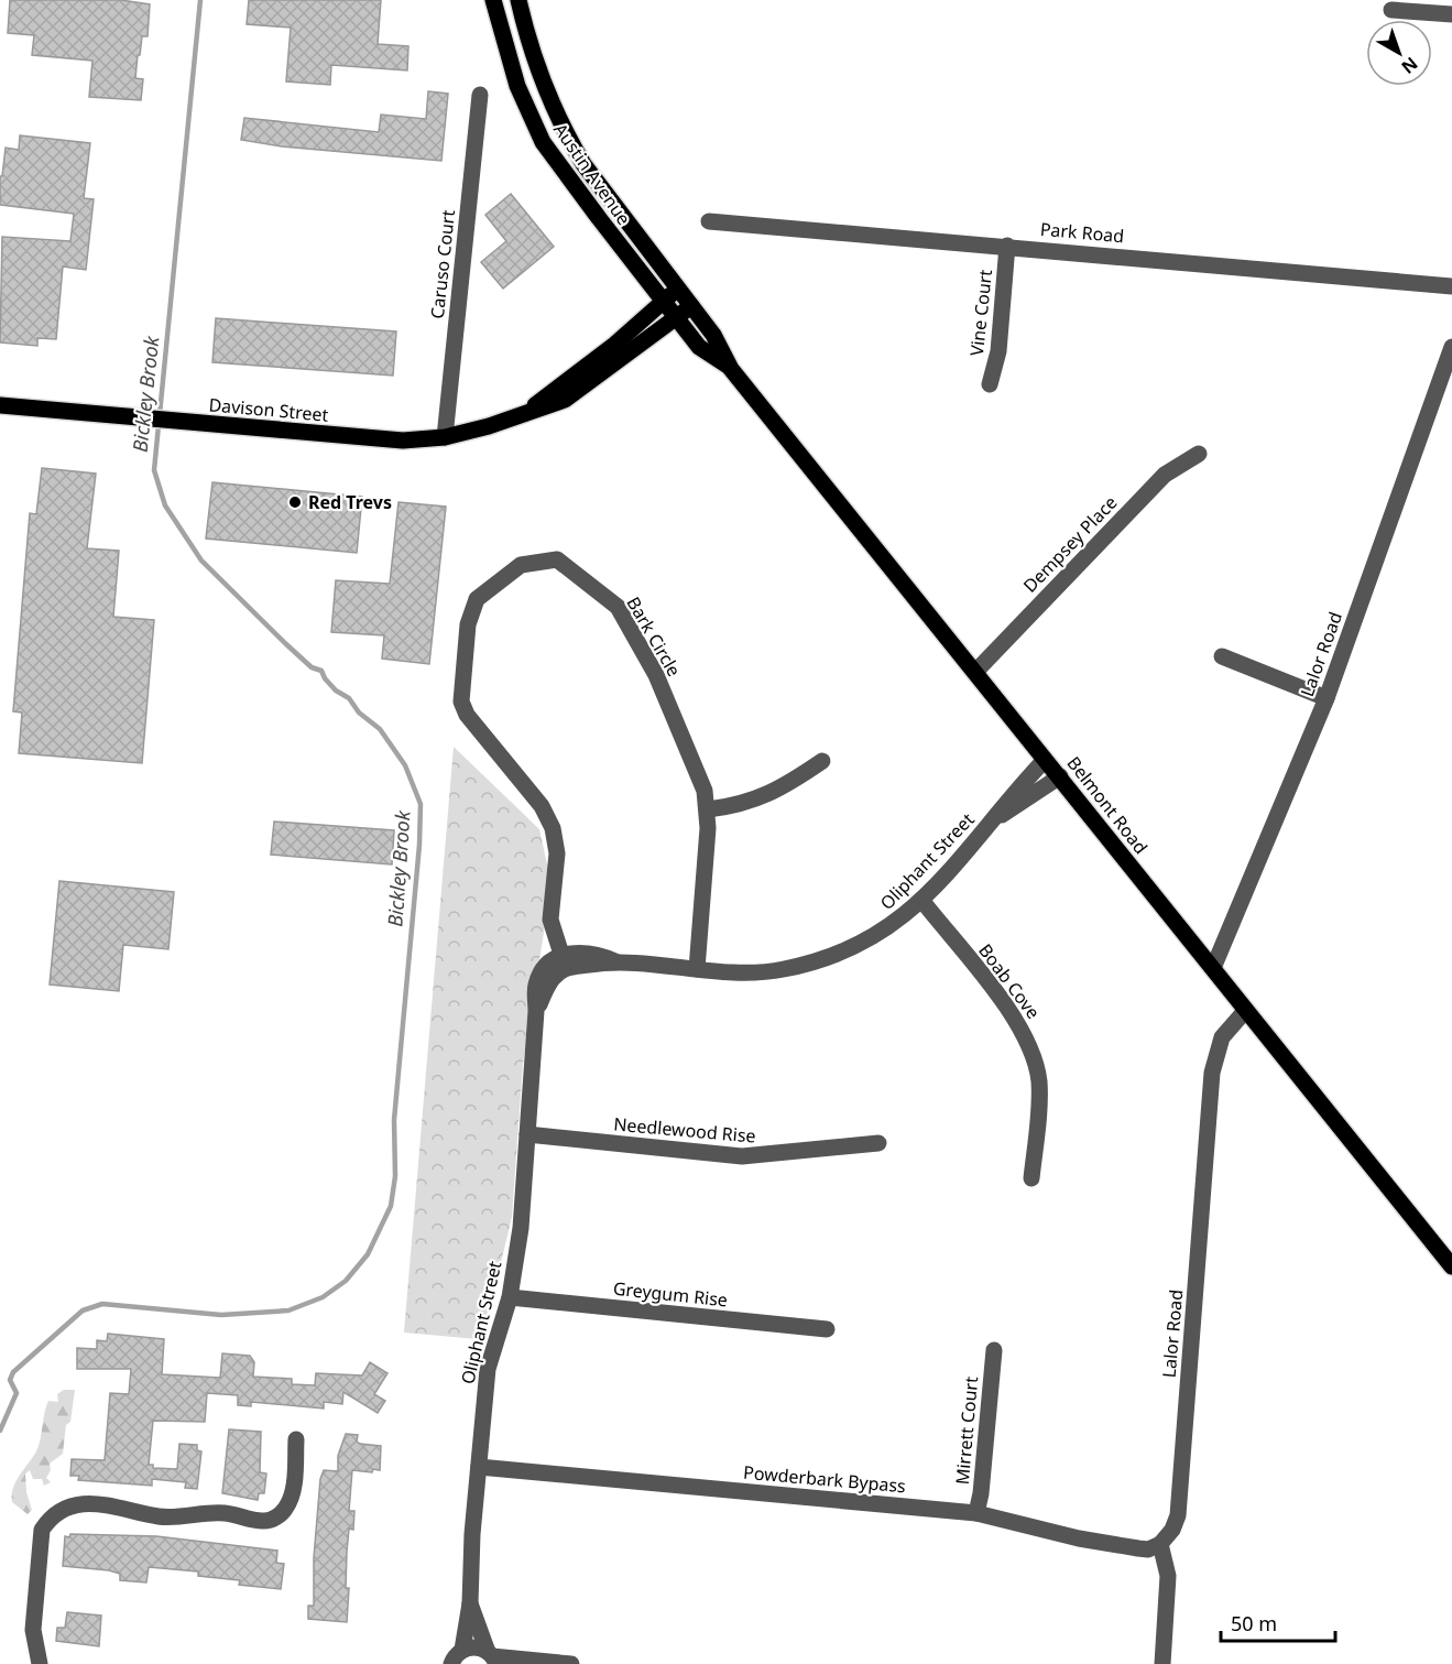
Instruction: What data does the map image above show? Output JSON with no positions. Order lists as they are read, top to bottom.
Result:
{
  "streets": {
    "main road": ["Austin Avenue", "Davison Street", "Belmont Road"],
    "street": [
      "Park Road",
      "Caruso Court",
      "Vine Court",
      "Dempsey Place",
      "Bark Circle",
      "Lalor Road",
      "Oliphant Street",
      "Boab Cove",
      "Needlewood Rise",
      "Greygum Rise",
      "Mirrett Court",
      "Powderbark Bypass"
    ]
  },
  "crossings": [
    ["Austin Avenue", "Davison Street"],
    ["Austin Avenue", "Belmont Road"],
    ["Park Road", "Vine Court"],
    ["Caruso Court", "Davison Street"],
    ["Davison Street", "Belmont Road"],
    ["Dempsey Place", "Belmont Road"],
    ["Bark Circle", "Oliphant Street"],
    ["Lalor Road", "Belmont Road"],
    ["Lalor Road", "Powderbark Bypass"],
    ["Belmont Road", "Oliphant Street"],
    ["Oliphant Street", "Boab Cove"],
    ["Oliphant Street", "Needlewood Rise"],
    ["Oliphant Street", "Greygum Rise"],
    ["Oliphant Street", "Powderbark Bypass"],
    ["Mirrett Court", "Powderbark Bypass"]
  ],
  "water": ["Bickley Brook"],
  "places": ["Red Trevs"],
  "scale_bar": "50 m",
  "north": "bottom right"
}
